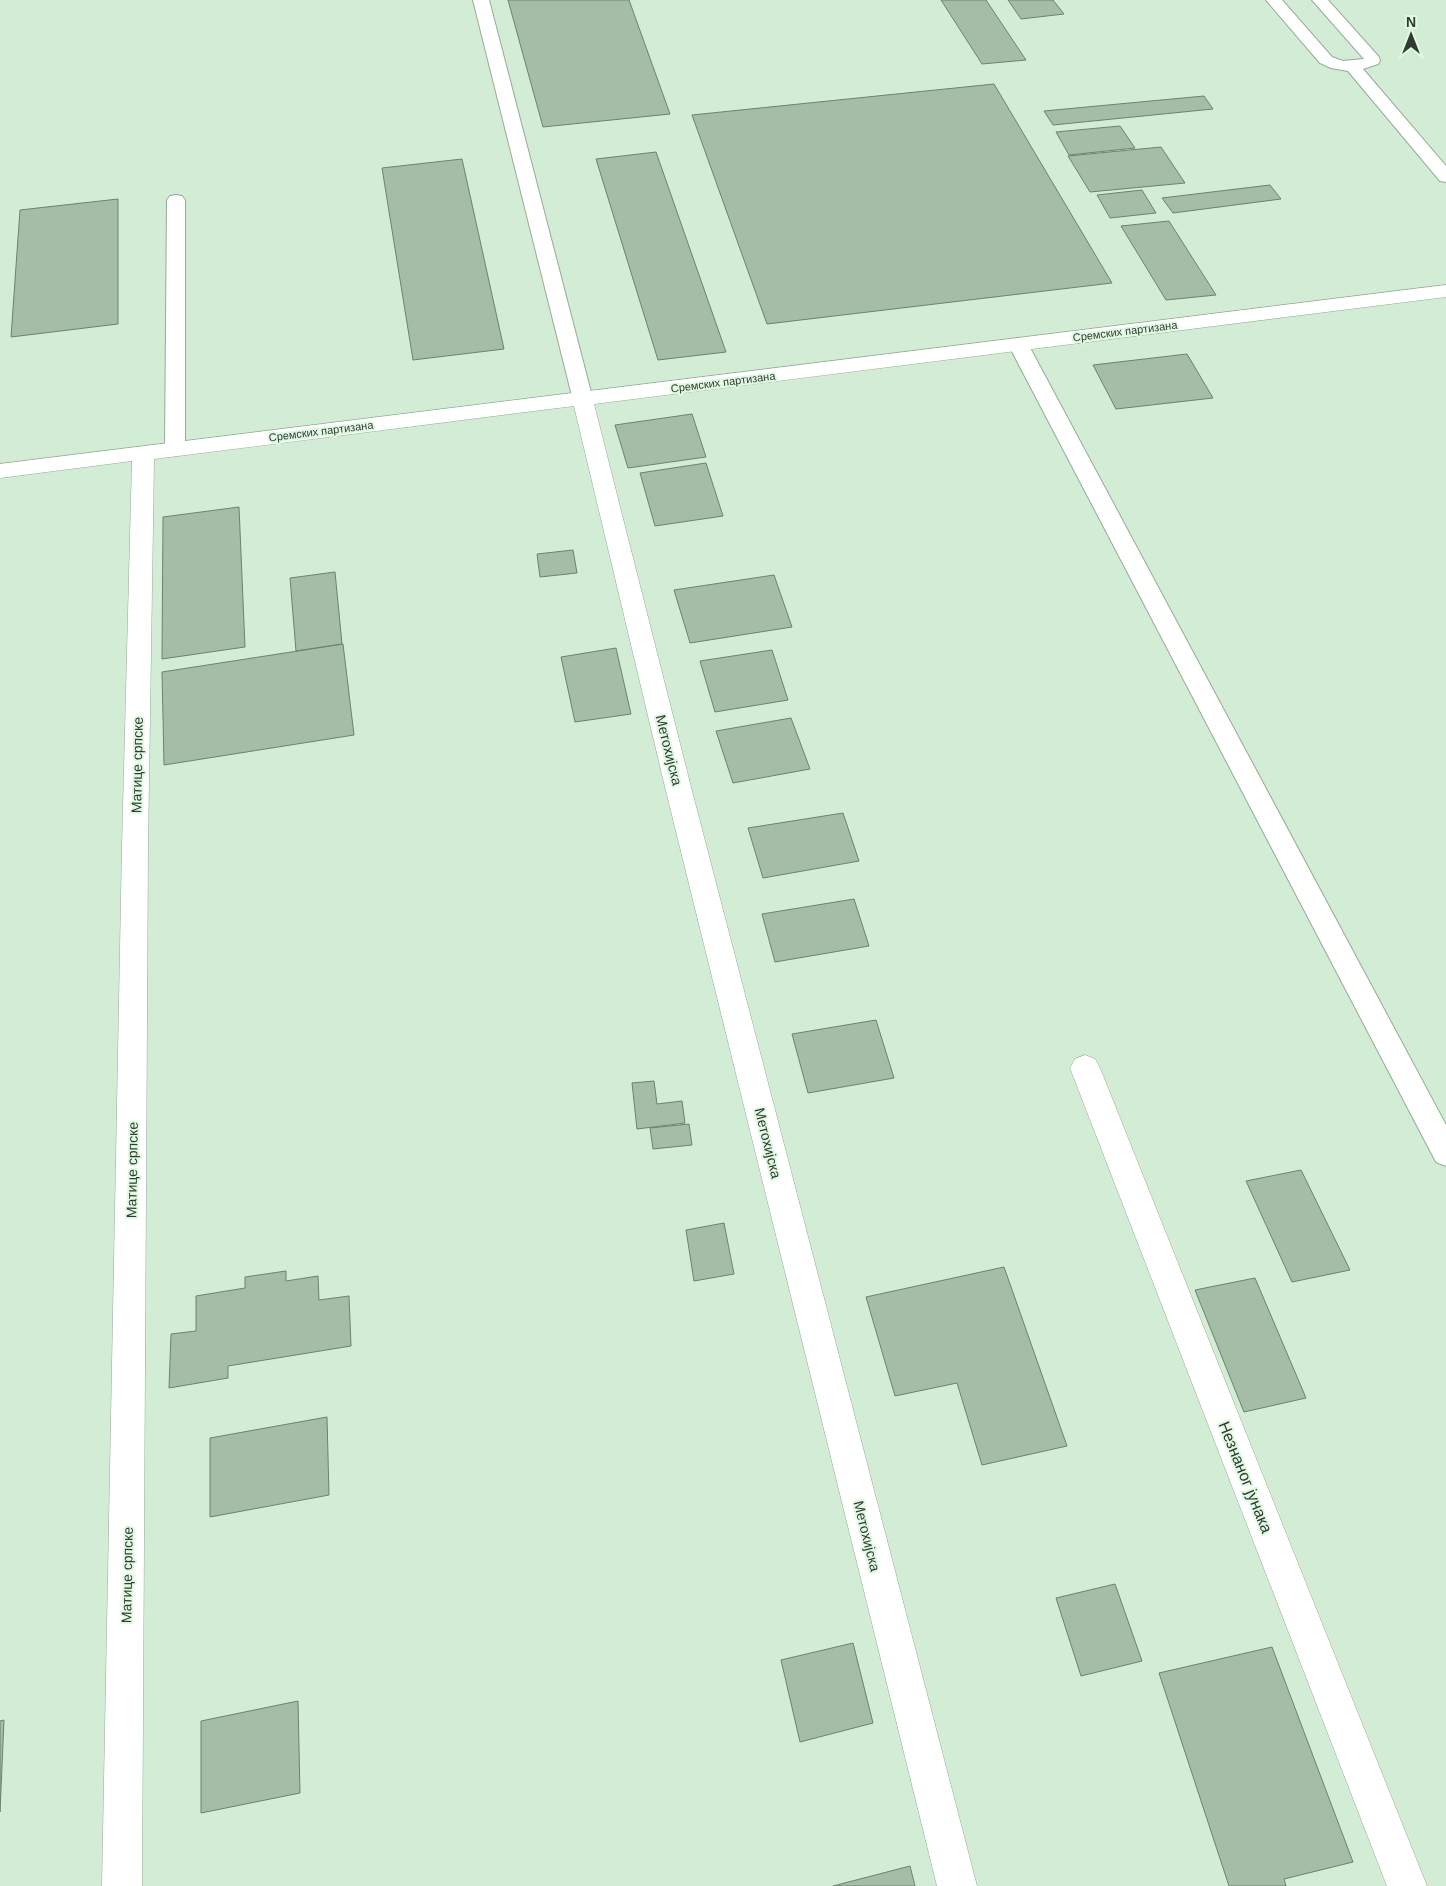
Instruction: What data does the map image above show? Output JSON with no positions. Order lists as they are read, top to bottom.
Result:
{
  "streets": {
    "street": [
      "Сремских партизана",
      "Метохијска",
      "Матице српске",
      "Незнаног јунака"
    ]
  },
  "crossings": [
    ["Сремских партизана", "Метохијска"],
    ["Сремских партизана", "Матице српске"]
  ],
  "north": "top"
}
